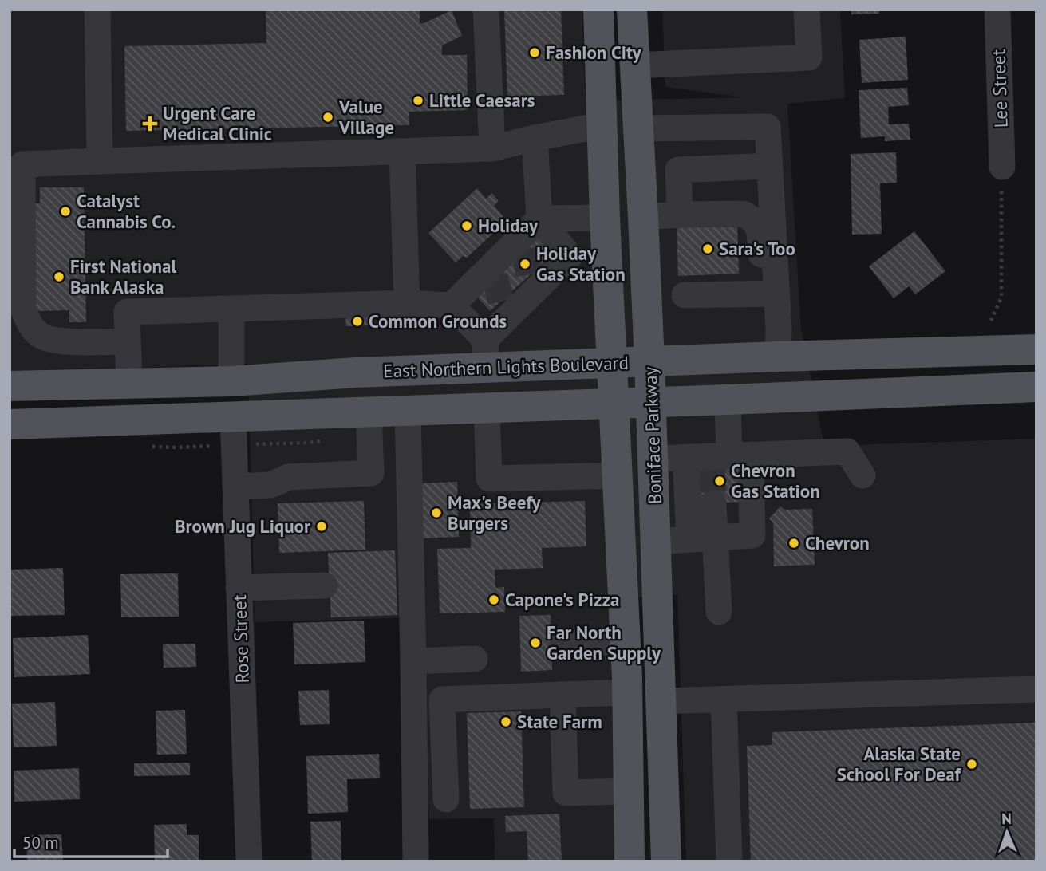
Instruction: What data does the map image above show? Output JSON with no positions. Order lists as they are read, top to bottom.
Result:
{
  "streets": {
    "main road": ["East Northern Lights Boulevard", "Boniface Parkway"],
    "street": ["Lee Street", "Rose Street"]
  },
  "crossings": [
    ["East Northern Lights Boulevard", "Boniface Parkway"]
  ],
  "places": {
    "other": [
      "Fashion City",
      "Little Caesars",
      "Value Village",
      "Catalyst Cannabis Co.",
      "Holiday",
      "Sara's Too",
      "Holiday Gas Station",
      "First National Bank Alaska",
      "Common Grounds",
      "Chevron Gas Station",
      "Max's Beefy Burgers",
      "Brown Jug Liquor",
      "Chevron",
      "Capone's Pizza",
      "Far North Garden Supply",
      "State Farm",
      "Alaska State School For Deaf"
    ],
    "health": ["Urgent Care Medical Clinic"]
  },
  "scale_bar": "50 m",
  "north": "top"
}
